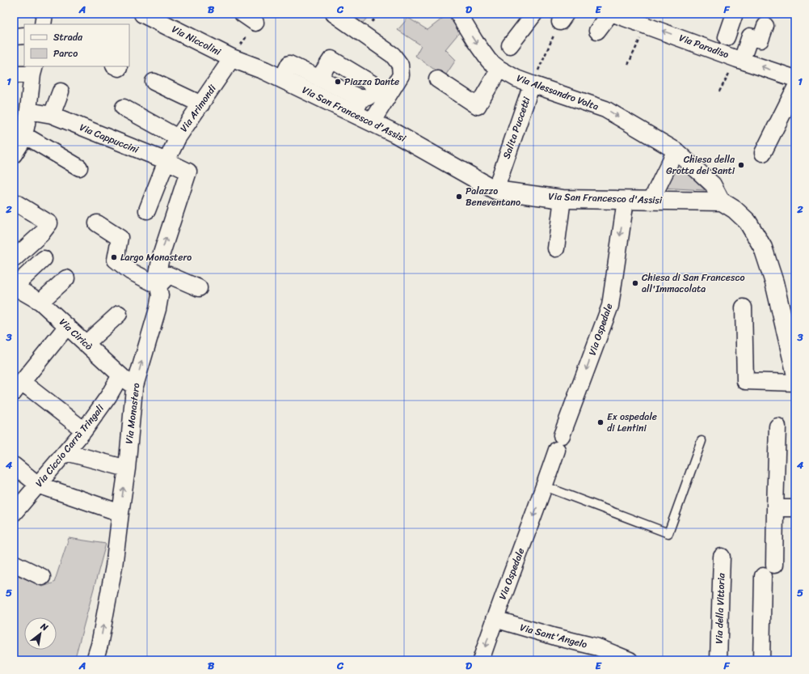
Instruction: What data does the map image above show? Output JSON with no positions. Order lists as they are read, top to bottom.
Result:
{
  "streets": {
    "street": [
      "Via Niccolini",
      "Via Paradiso",
      "Via Alessandro Volta",
      "Via Arimondi",
      "Via San Francesco d'Assisi",
      "Salita Puccetti",
      "Via Cappuccini",
      "Via Ospedale",
      "Via Ciricò",
      "Via Monastero",
      "Via Ciccio Carrà Tringali",
      "Via della Vittoria",
      "Via Sant'Angelo"
    ]
  },
  "crossings": [
    ["Via Niccolini", "Via Arimondi"],
    ["Via Niccolini", "Via San Francesco d'Assisi"],
    ["Via Alessandro Volta", "Via San Francesco d'Assisi"],
    ["Via Alessandro Volta", "Salita Puccetti"],
    ["Via Arimondi", "Via San Francesco d'Assisi"],
    ["Via Arimondi", "Via Cappuccini"],
    ["Via San Francesco d'Assisi", "Salita Puccetti"],
    ["Via San Francesco d'Assisi", "Via Ospedale"],
    ["Via Cappuccini", "Via Monastero"],
    ["Via Ospedale", "Via Sant'Angelo"],
    ["Via Ciricò", "Via Monastero"],
    ["Via Ciricò", "Via Ciccio Carrà Tringali"]
  ],
  "one_way": [
    "Via Paradiso",
    "Via Alessandro Volta",
    "Via Ospedale",
    "Via Monastero"
  ],
  "places": [
    "Piazza Dante",
    "Chiesa della Grotta dei Santi",
    "Palazzo Beneventano",
    "Largo Monastero",
    "Chiesa di San Francesco all'Immacolata",
    "Ex ospedale di Lentini"
  ],
  "legend": ["Strada", "Parco"],
  "north": "top right",
  "grid": {
    "columns": [
      "A",
      "B",
      "C",
      "D",
      "E",
      "F"
    ],
    "rows": [
      "1",
      "2",
      "3",
      "4",
      "5"
    ]
  }
}
